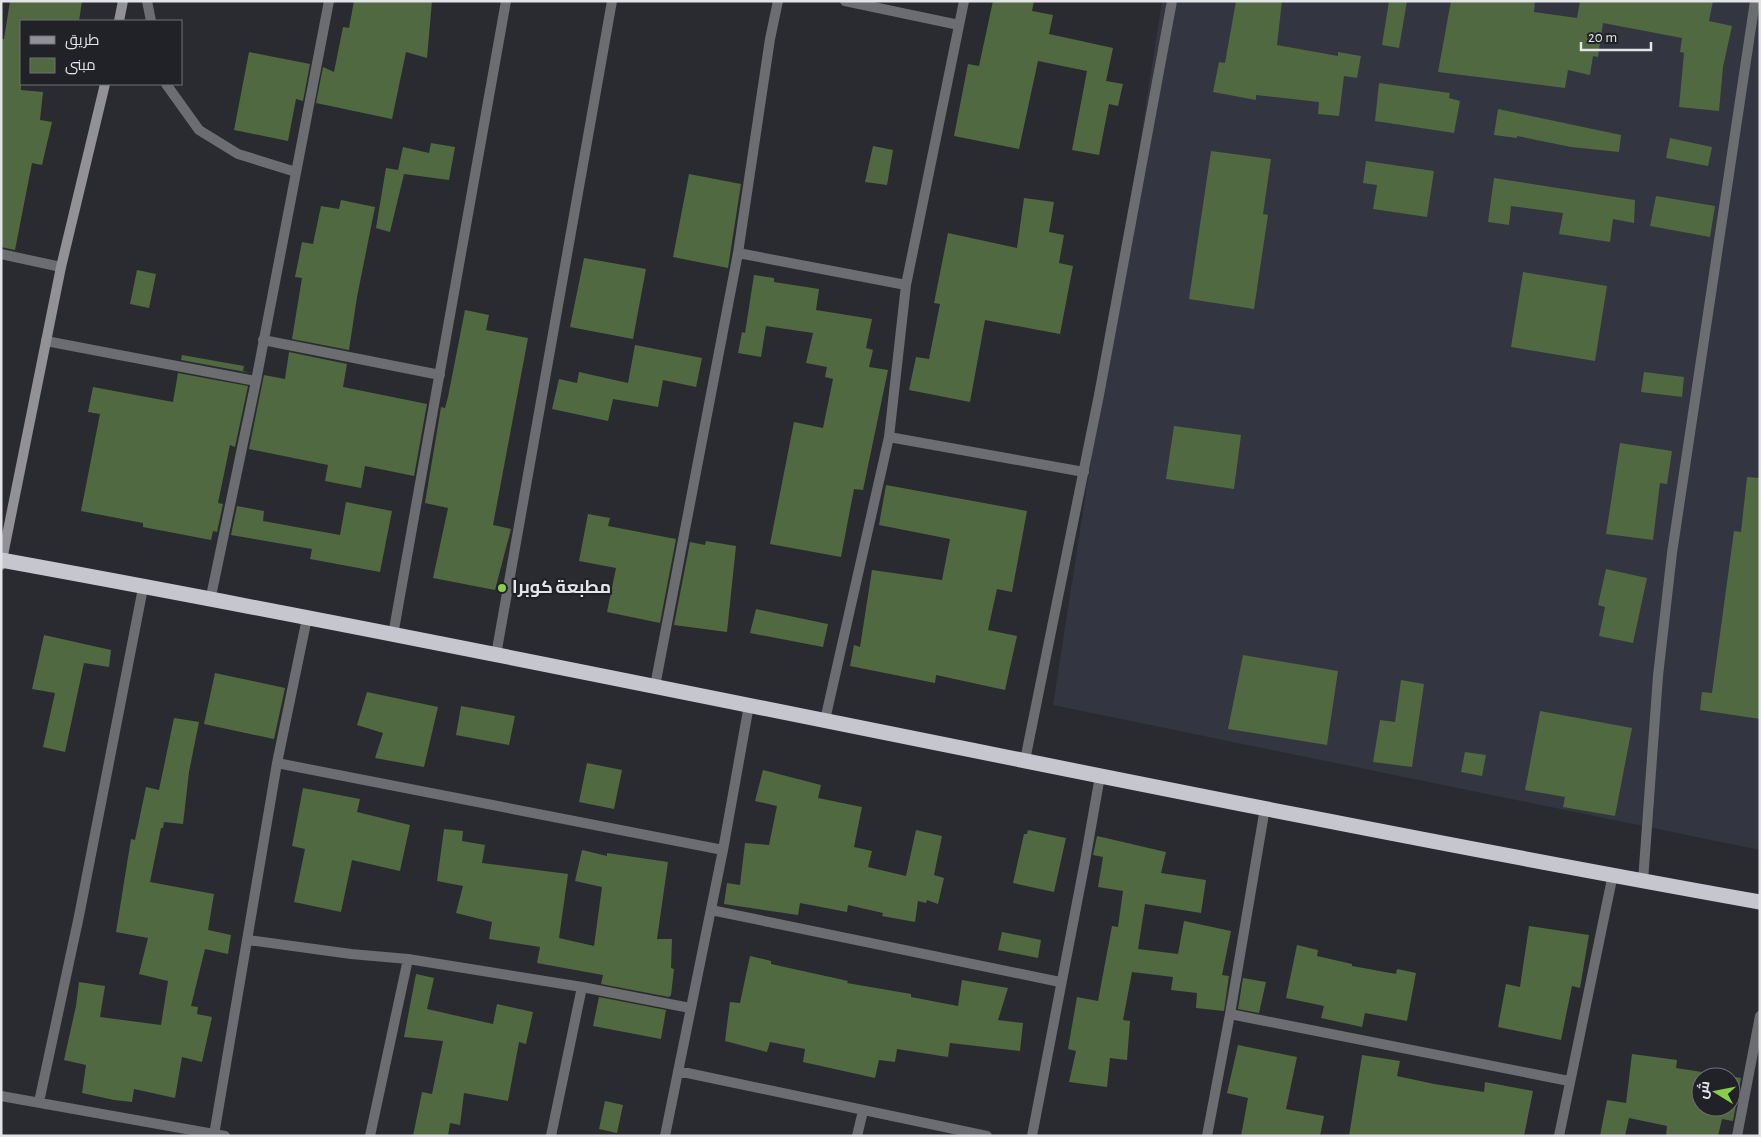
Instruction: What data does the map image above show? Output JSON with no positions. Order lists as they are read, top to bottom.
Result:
{
  "places": ["مطبعة كوبرا"],
  "legend": ["طريق", "مبنى"],
  "scale_bar": "20 m",
  "north": "left"
}
